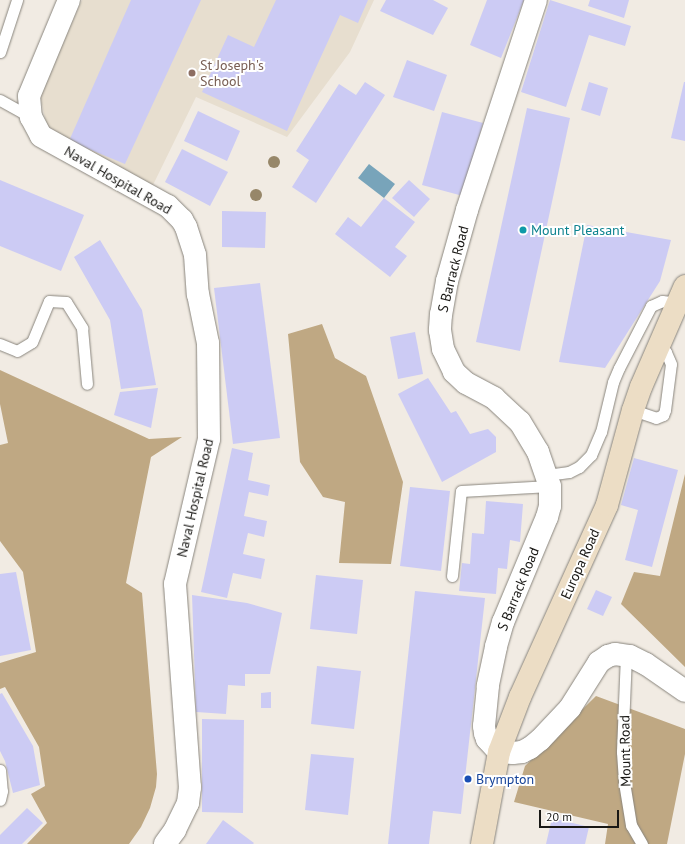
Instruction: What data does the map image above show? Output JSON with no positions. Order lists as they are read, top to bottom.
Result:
{
  "streets": {
    "main road": ["Europa Road"],
    "street": ["Naval Hospital Road", "S Barrack Road"],
    "lane": ["Mount Road"]
  },
  "crossings": [
    ["S Barrack Road", "Europa Road"]
  ],
  "places": ["St Joseph's School", "Mount Pleasant", "Brympton"],
  "scale_bar": "20 m"
}
